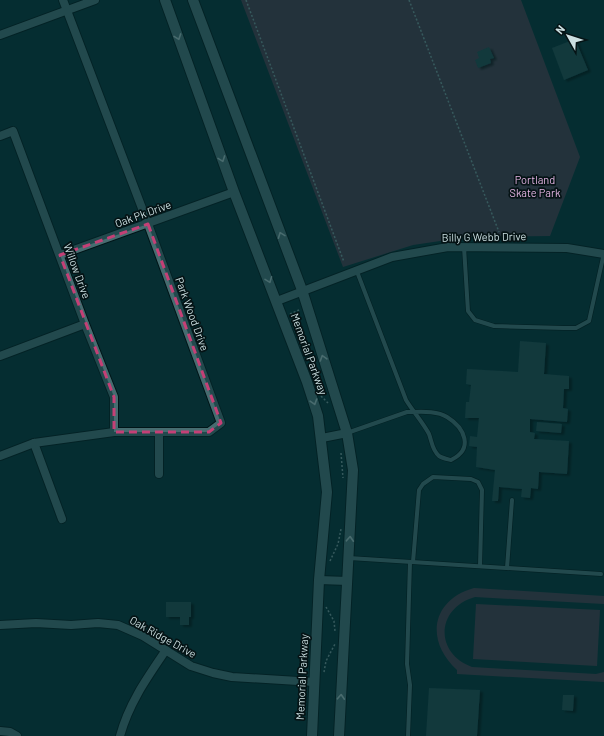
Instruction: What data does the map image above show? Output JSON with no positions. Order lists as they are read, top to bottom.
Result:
{
  "streets": {
    "street": [
      "Oak Pk Drive",
      "Billy G Webb Drive",
      "Willow Drive",
      "Park Wood Drive",
      "Memorial Parkway",
      "Oak Ridge Drive"
    ]
  },
  "crossings": [
    ["Oak Pk Drive", "Willow Drive"],
    ["Oak Pk Drive", "Park Wood Drive"],
    ["Oak Pk Drive", "Memorial Parkway"],
    ["Billy G Webb Drive", "Memorial Parkway"],
    ["Willow Drive", "Park Wood Drive"],
    ["Memorial Parkway", "Oak Ridge Drive"]
  ],
  "parks": ["Portland Skate Park"],
  "north": "top left"
}
